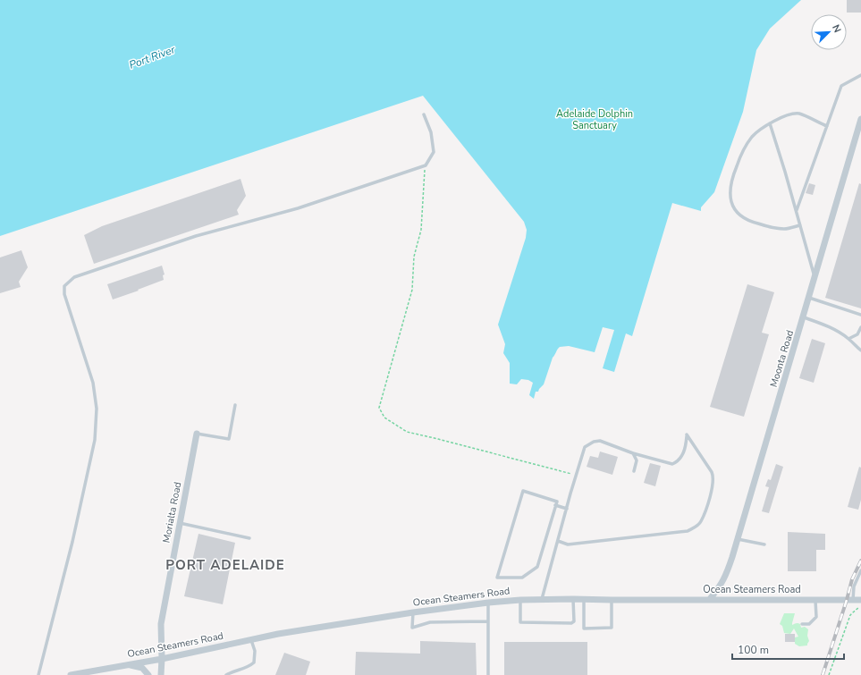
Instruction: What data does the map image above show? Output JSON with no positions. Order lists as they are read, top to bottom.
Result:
{
  "streets": {
    "street": ["Moonta Road", "Morialta Road", "Ocean Steamers Road"]
  },
  "crossings": [
    ["Moonta Road", "Ocean Steamers Road"],
    ["Morialta Road", "Ocean Steamers Road"]
  ],
  "districts": ["PORT ADELAIDE"],
  "water": ["Port River"],
  "parks": ["Adelaide Dolphin Sanctuary"],
  "scale_bar": "100 m",
  "north": "top right"
}
